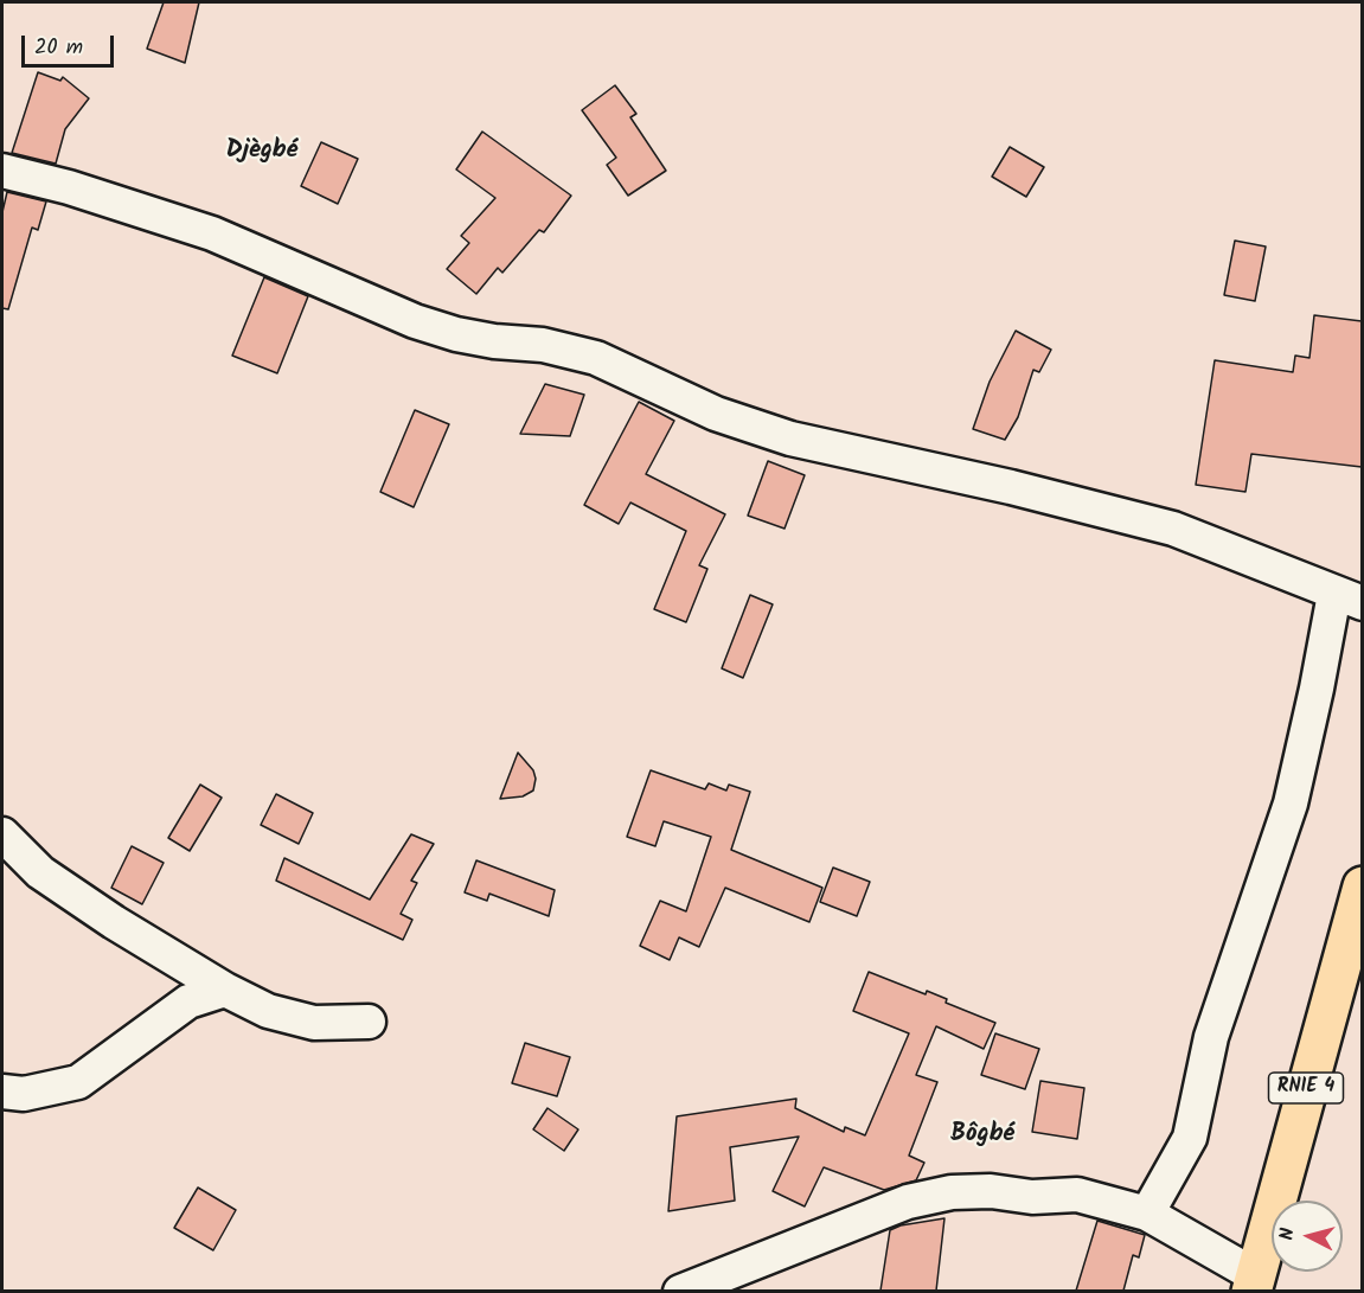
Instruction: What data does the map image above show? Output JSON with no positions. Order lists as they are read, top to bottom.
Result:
{
  "streets": {
    "main road": ["RNIE 4"]
  },
  "districts": ["Djègbé", "Bôgbé"],
  "scale_bar": "20 m",
  "north": "left"
}
